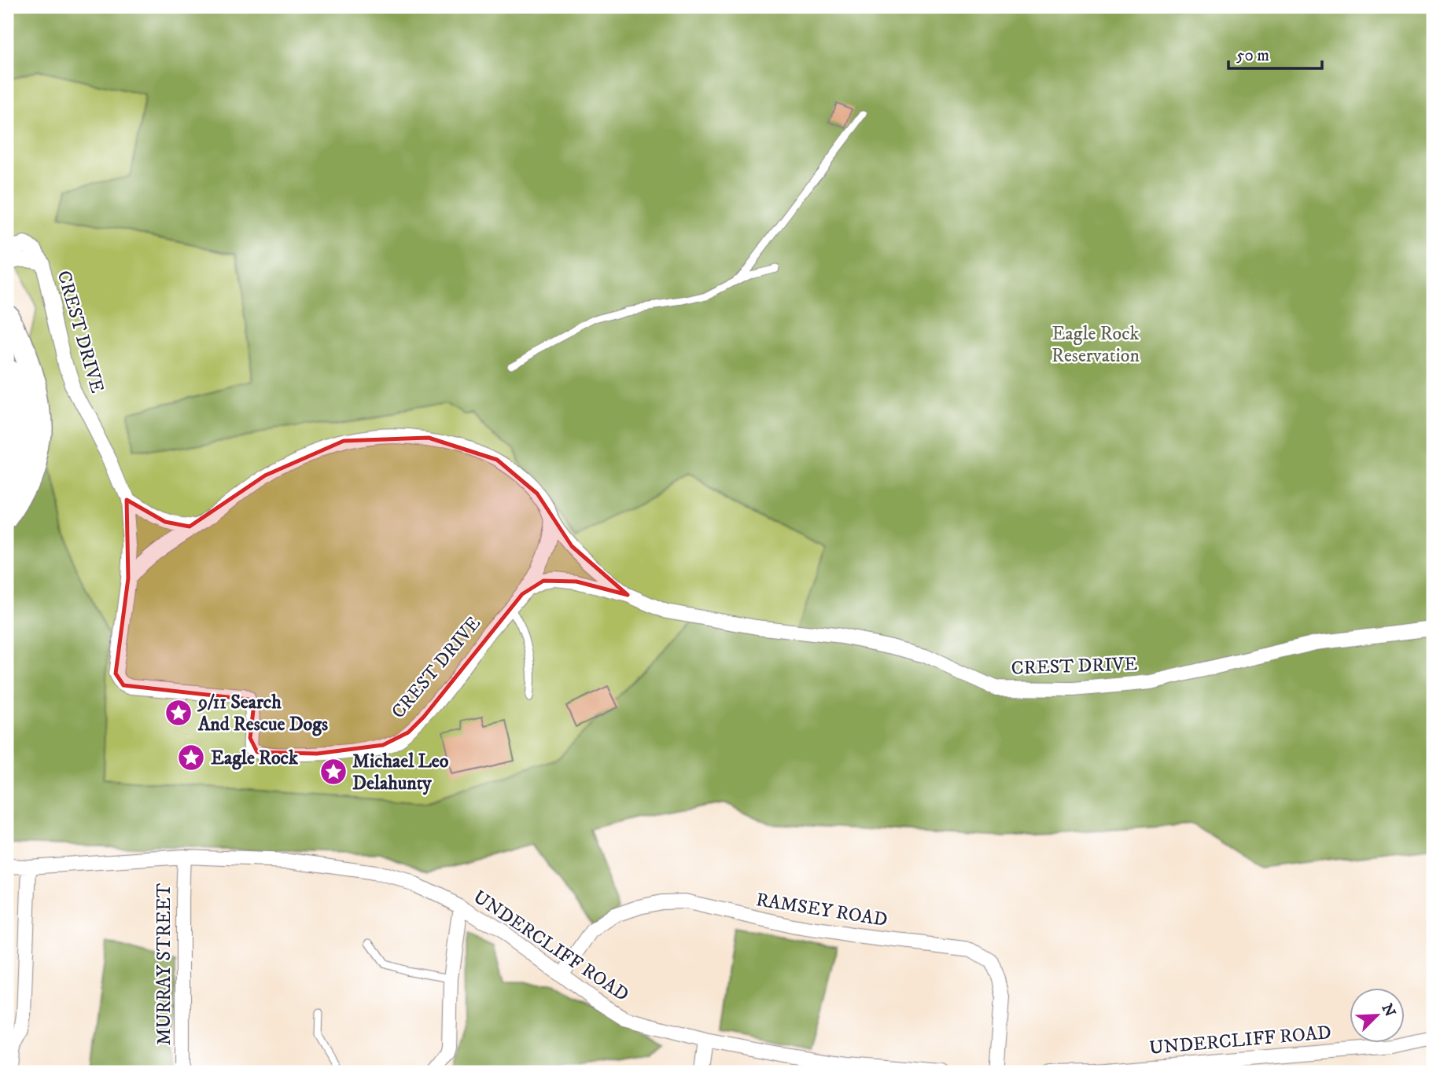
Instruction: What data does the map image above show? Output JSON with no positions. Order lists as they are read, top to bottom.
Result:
{
  "streets": {
    "street": [
      "CREST DRIVE",
      "RAMSEY ROAD",
      "UNDERCLIFF ROAD",
      "MURRAY STREET"
    ]
  },
  "crossings": [
    ["RAMSEY ROAD", "UNDERCLIFF ROAD"],
    ["UNDERCLIFF ROAD", "MURRAY STREET"]
  ],
  "parks": ["Eagle Rock Reservation"],
  "places": {
    "place": ["9/11 Search And Rescue Dogs", "Eagle Rock", "Michael Leo Delahunty"]
  },
  "scale_bar": "50 m",
  "north": "top right"
}
